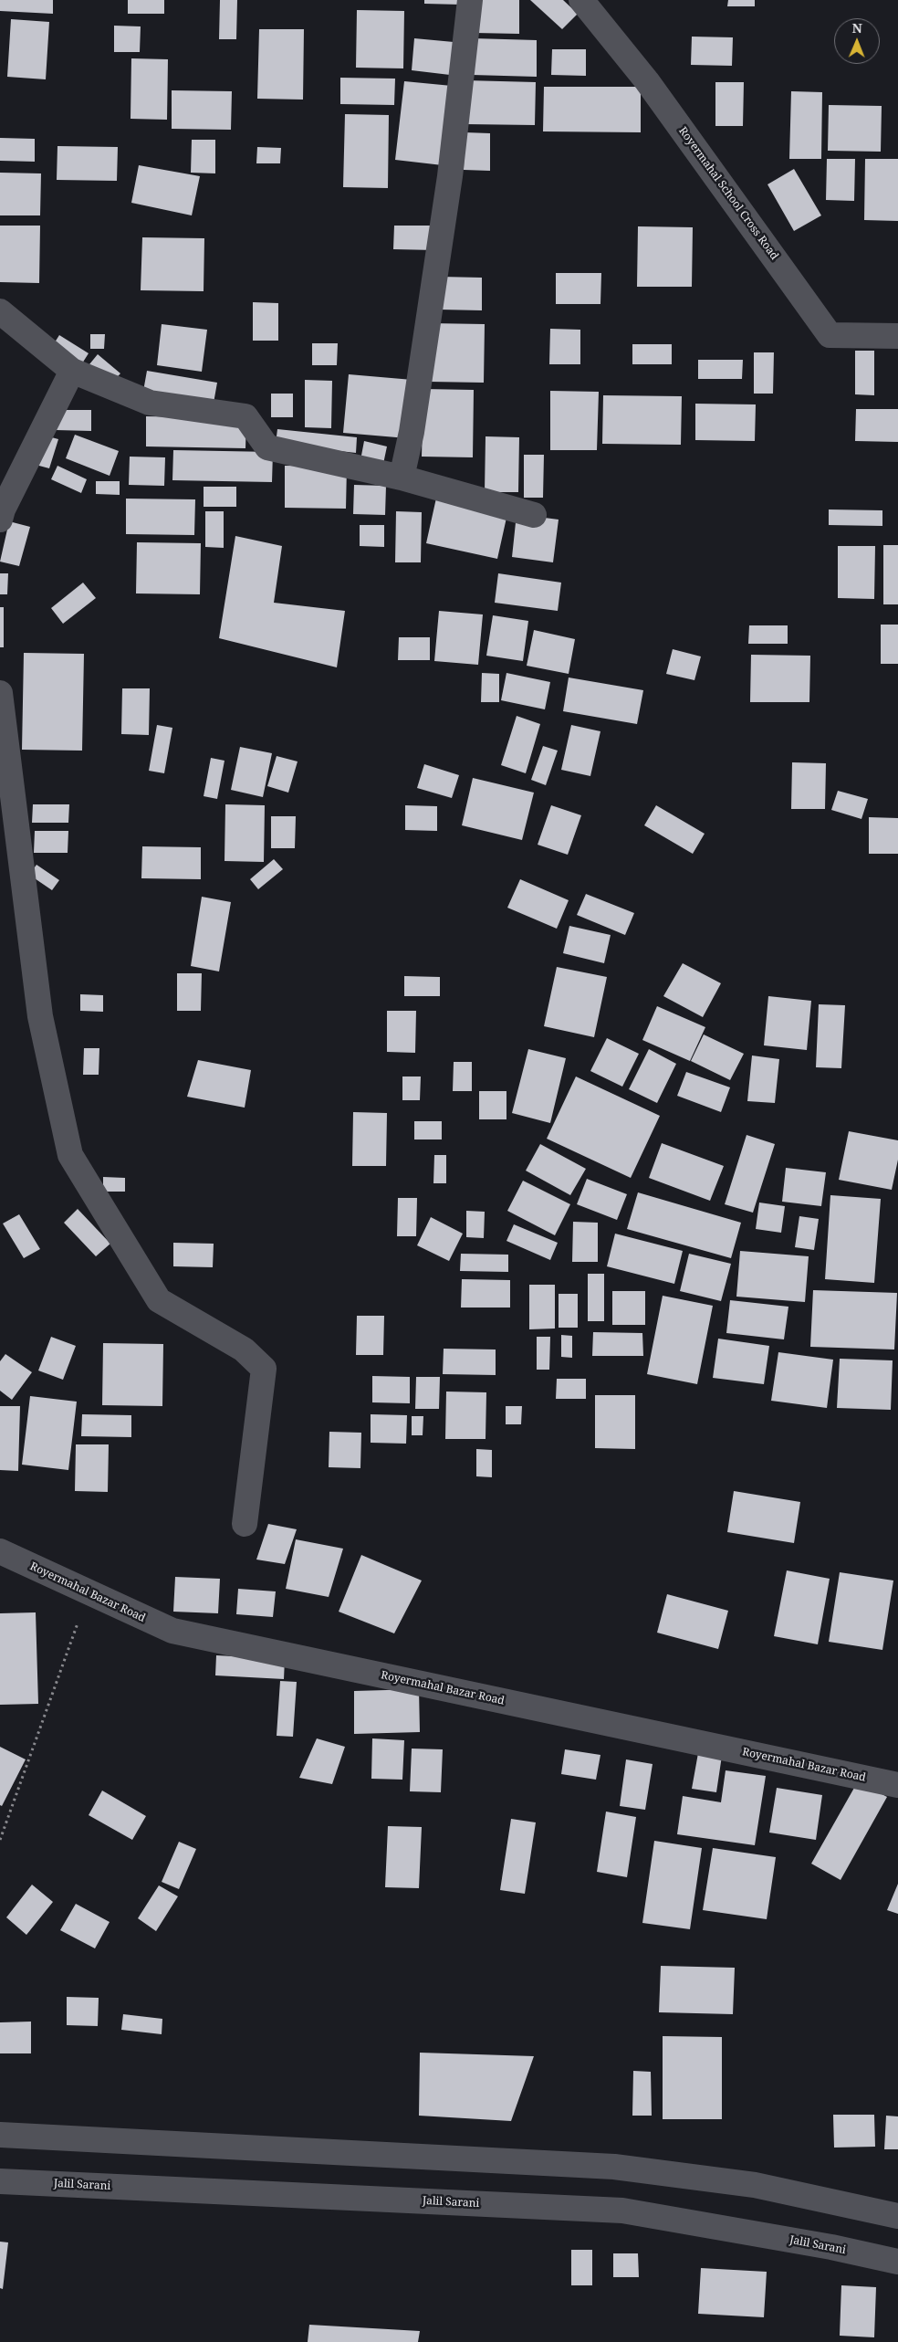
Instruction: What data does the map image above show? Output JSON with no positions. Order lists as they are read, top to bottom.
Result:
{
  "streets": {
    "street": ["Royermahal School Cross Road", "Royermahal Bazar Road", "Jalil Sarani"]
  },
  "north": "top"
}
